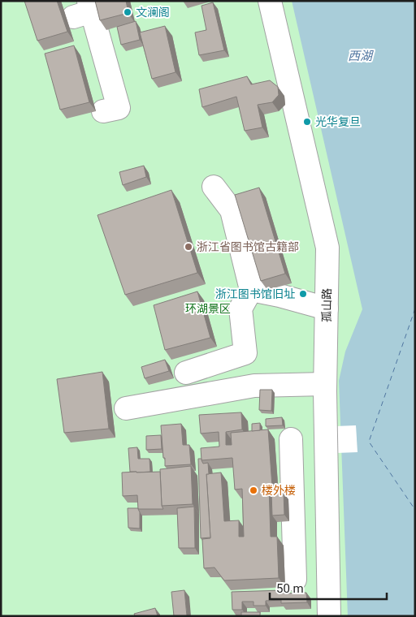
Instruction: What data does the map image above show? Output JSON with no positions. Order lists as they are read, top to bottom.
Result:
{
  "streets": {
    "street": ["孤山路"]
  },
  "water": ["西湖"],
  "parks": ["环湖景区"],
  "places": [
    "文澜阁",
    "光华复旦",
    "浙江省图书馆古籍部",
    "浙江图书馆旧址",
    "楼外楼"
  ],
  "scale_bar": "50 m"
}
